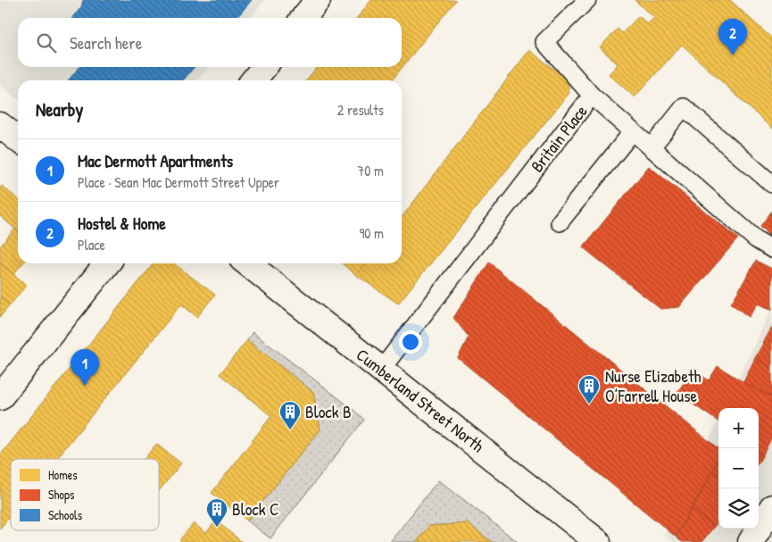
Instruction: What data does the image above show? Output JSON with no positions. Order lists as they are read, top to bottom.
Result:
{
  "streets": {
    "street": ["Cumberland Street North"],
    "lane": ["Britain Place"]
  },
  "crossings": [
    ["Britain Place", "Cumberland Street North"]
  ],
  "places": {
    "building": ["Nurse Elizabeth O’Farrell House", "Block B", "Block C"]
  },
  "legend": ["Homes", "Shops", "Schools"],
  "page": {
    "search": "Search here",
    "pins": ["2", "1"],
    "heading": ["Nearby", "2 results"],
    "list": [
      {
        "mark": "1",
        "name": "Mac Dermott Apartments",
        "note": "Place · Sean Mac Dermott Street Upper",
        "value": "70 m"
      },
      {
        "mark": "2",
        "name": "Hostel & Home",
        "note": "Place",
        "value": "90 m"
      }
    ],
    "map_buttons": ["+", "−"]
  }
}
